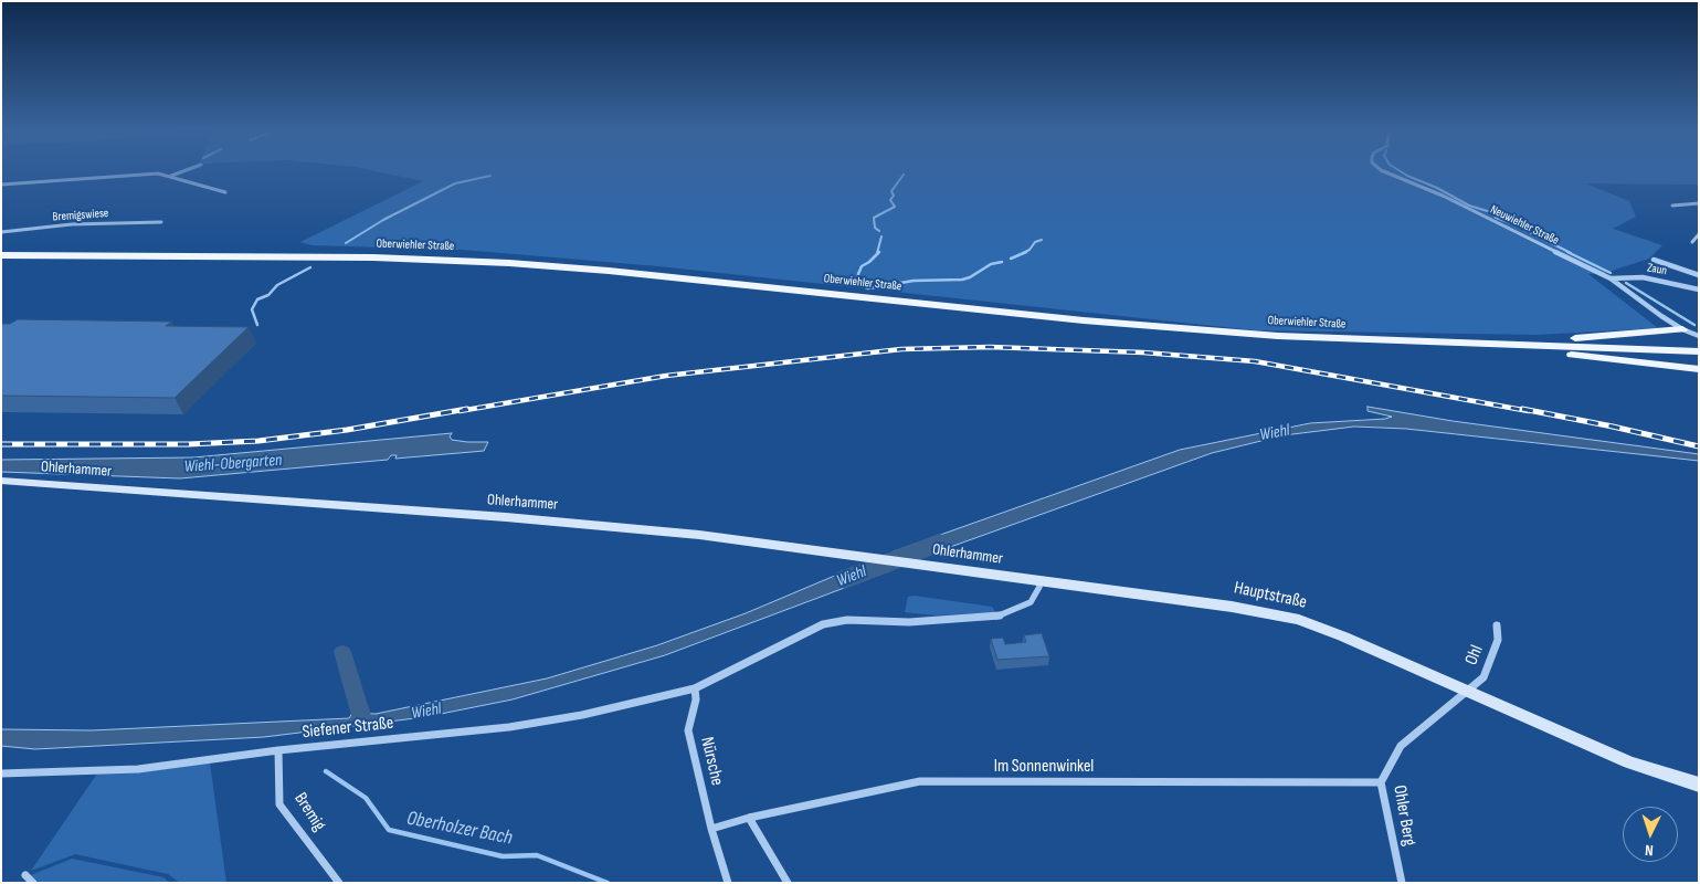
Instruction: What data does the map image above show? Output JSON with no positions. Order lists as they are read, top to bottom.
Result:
{
  "streets": {
    "main road": ["Oberwiehler Straße"],
    "street": [
      "Bremigswiese",
      "Neuwiehler Straße",
      "Zaun",
      "Ohlerhammer",
      "Hauptstraße",
      "Ohl",
      "Siefener Straße",
      "Nürsche",
      "Im Sonnenwinkel",
      "Bremig",
      "Ohler Berg"
    ]
  },
  "crossings": [
    ["Neuwiehler Straße", "Zaun"],
    ["Ohlerhammer", "Hauptstraße"],
    ["Hauptstraße", "Ohl"],
    ["Hauptstraße", "Ohler Berg"],
    ["Ohl", "Ohler Berg"],
    ["Siefener Straße", "Nürsche"],
    ["Siefener Straße", "Bremig"],
    ["Nürsche", "Im Sonnenwinkel"],
    ["Im Sonnenwinkel", "Ohler Berg"]
  ],
  "water": ["Wiehl", "Wiehl-Obergarten", "Oberholzer Bach"],
  "north": "bottom"
}
